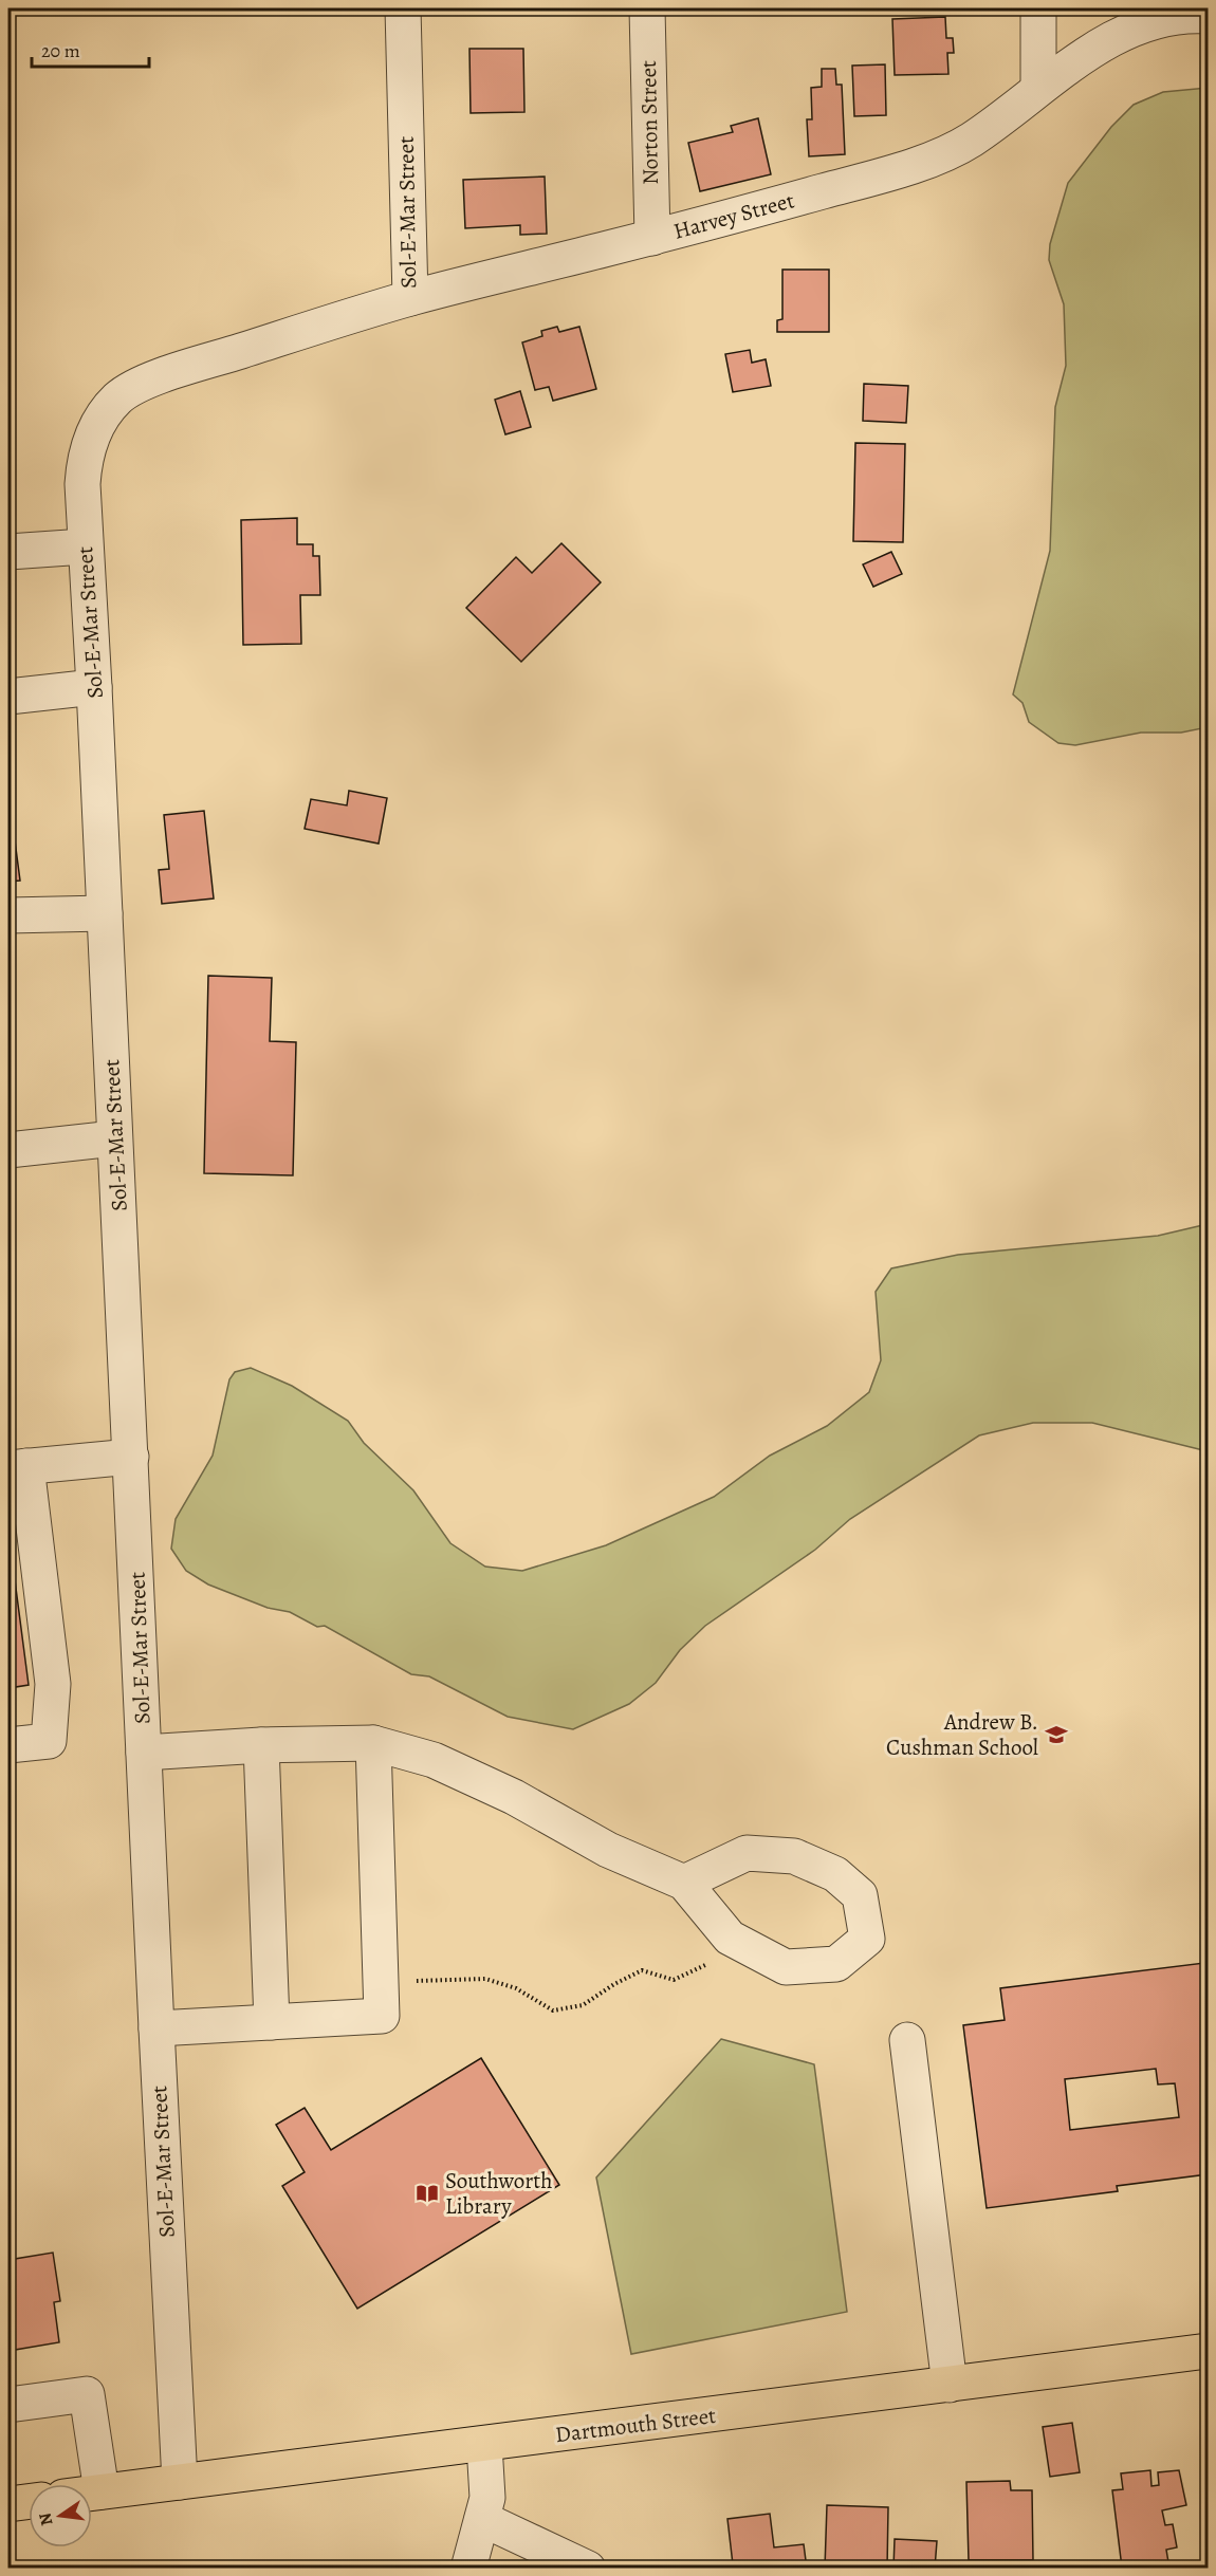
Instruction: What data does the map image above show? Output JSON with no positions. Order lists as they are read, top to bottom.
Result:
{
  "streets": {
    "main road": ["Dartmouth Street"],
    "street": ["Norton Street", "Sol-E-Mar Street", "Harvey Street"]
  },
  "crossings": [
    ["Norton Street", "Harvey Street"],
    ["Sol-E-Mar Street", "Harvey Street"],
    ["Sol-E-Mar Street", "Dartmouth Street"]
  ],
  "places": {
    "school or university": ["Andrew B. Cushman School"],
    "library": ["Southworth Library"]
  },
  "scale_bar": "20 m",
  "north": "left"
}
